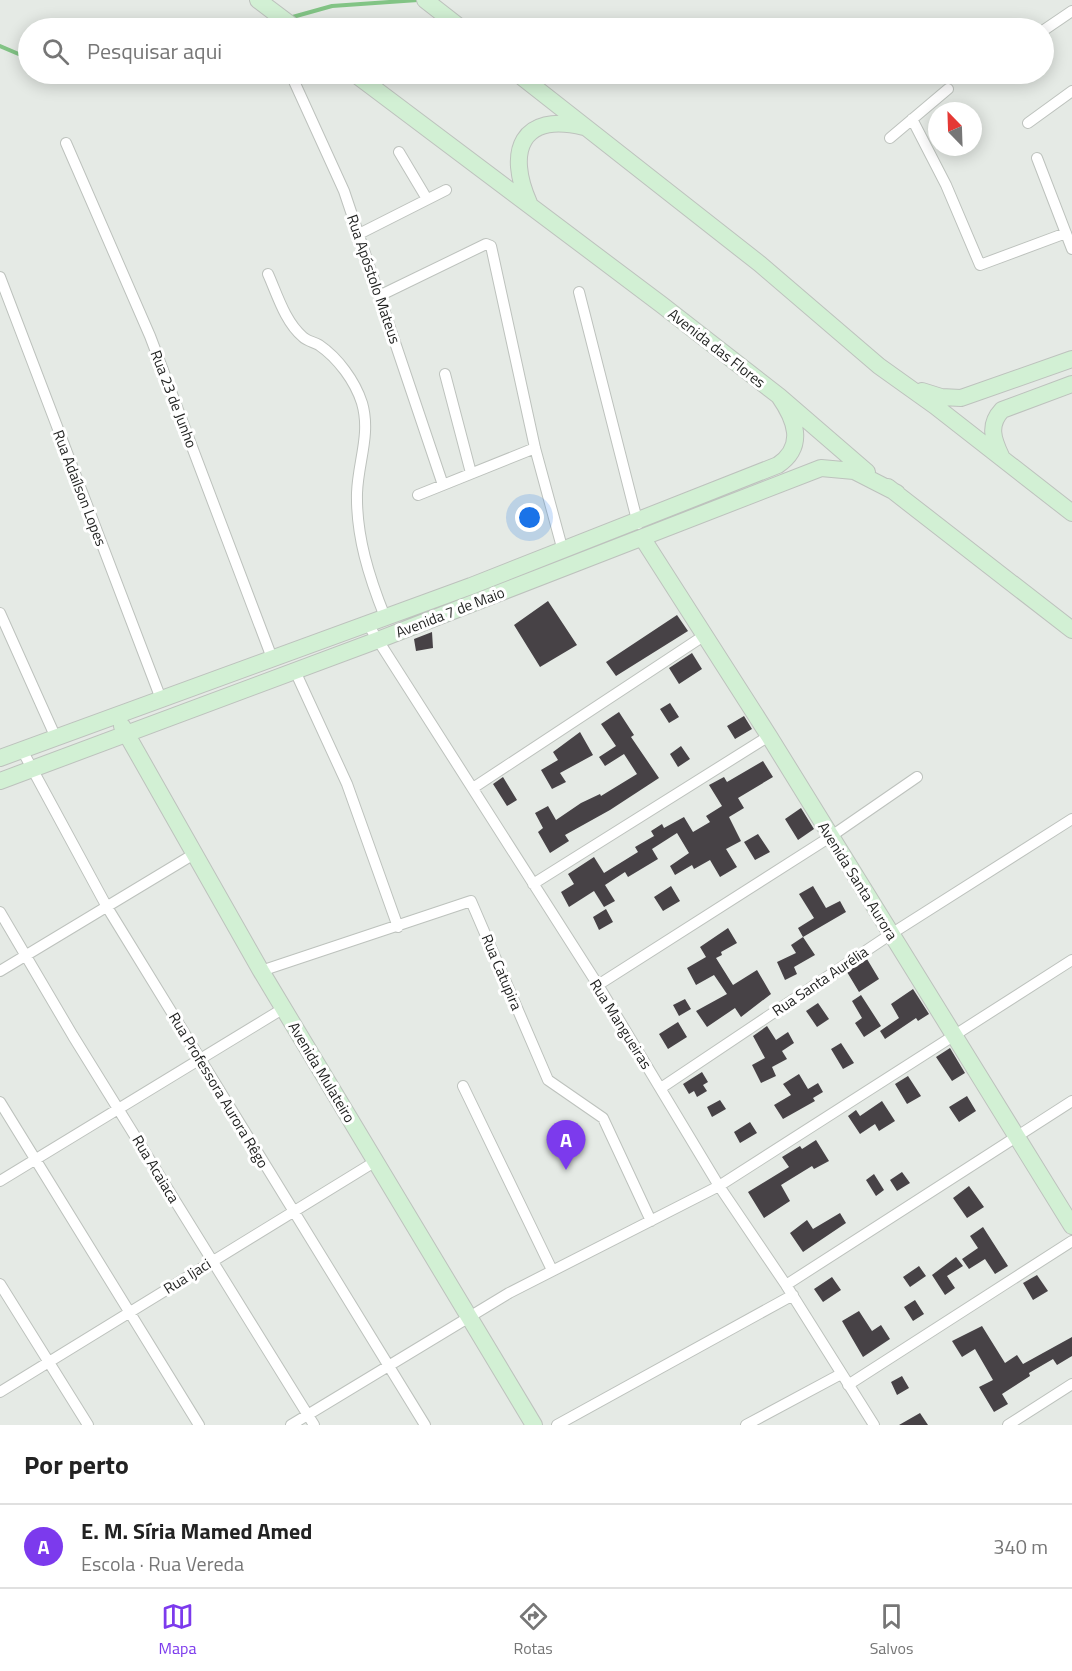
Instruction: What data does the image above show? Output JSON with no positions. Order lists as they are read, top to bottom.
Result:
{
  "streets": {
    "main road": [
      "Avenida das Flores",
      "Avenida 7 de Maio",
      "Avenida Santa Aurora",
      "Avenida Mulateiro"
    ],
    "street": [
      "Rua Apóstolo Mateus",
      "Rua 23 de Junho",
      "Rua Adaílson Lopes",
      "Rua Catupira",
      "Rua Santa Aurélia",
      "Rua Mangueiras",
      "Rua Professora Aurora Rêgo",
      "Rua Acaiaca",
      "Rua Ijaci"
    ]
  },
  "crossings": [
    ["Avenida das Flores", "Avenida 7 de Maio"],
    ["Rua 23 de Junho", "Avenida 7 de Maio"],
    ["Rua Adaílson Lopes", "Avenida 7 de Maio"],
    ["Avenida 7 de Maio", "Avenida Santa Aurora"],
    ["Avenida 7 de Maio", "Rua Mangueiras"],
    ["Avenida 7 de Maio", "Avenida Mulateiro"],
    ["Avenida 7 de Maio", "Rua Professora Aurora Rêgo"],
    ["Avenida Santa Aurora", "Rua Santa Aurélia"],
    ["Rua Catupira", "Avenida Mulateiro"],
    ["Rua Santa Aurélia", "Rua Mangueiras"],
    ["Avenida Mulateiro", "Rua Ijaci"],
    ["Rua Professora Aurora Rêgo", "Rua Ijaci"],
    ["Rua Acaiaca", "Rua Ijaci"]
  ],
  "north": "top left",
  "page": {
    "search": "Pesquisar aqui",
    "pins": "A",
    "heading": "Por perto",
    "list": [
      {
        "mark": "A",
        "name": "E. M. Síria Mamed Amed",
        "note": "Escola · Rua Vereda",
        "value": "340 m"
      }
    ],
    "nav": ["Mapa", "Rotas", "Salvos"]
  }
}
